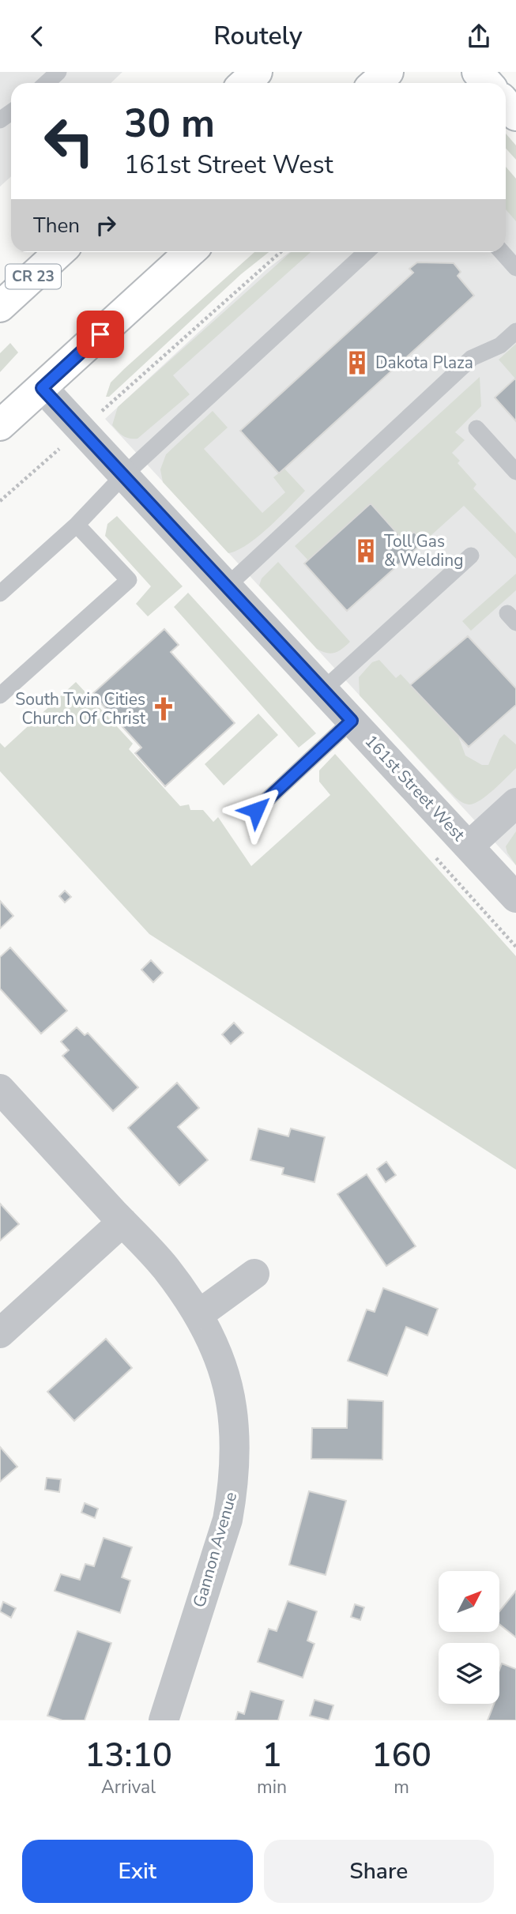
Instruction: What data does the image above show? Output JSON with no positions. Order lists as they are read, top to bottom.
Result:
{
  "streets": {
    "main road": ["CR 23"],
    "street": ["161st Street West", "Gannon Avenue"]
  },
  "places": {
    "building": ["Dakota Plaza", "Toll Gas & Welding"],
    "church": ["South Twin Cities Church Of Christ"]
  },
  "north": "top right",
  "page": {
    "header": "Routely",
    "turn": ["30 m", "161st Street West"],
    "then": "Then",
    "eta": [
      "13:10",
      "Arrival",
      "1",
      "min",
      "160",
      "m"
    ],
    "buttons": ["Exit", "Share"]
  }
}
